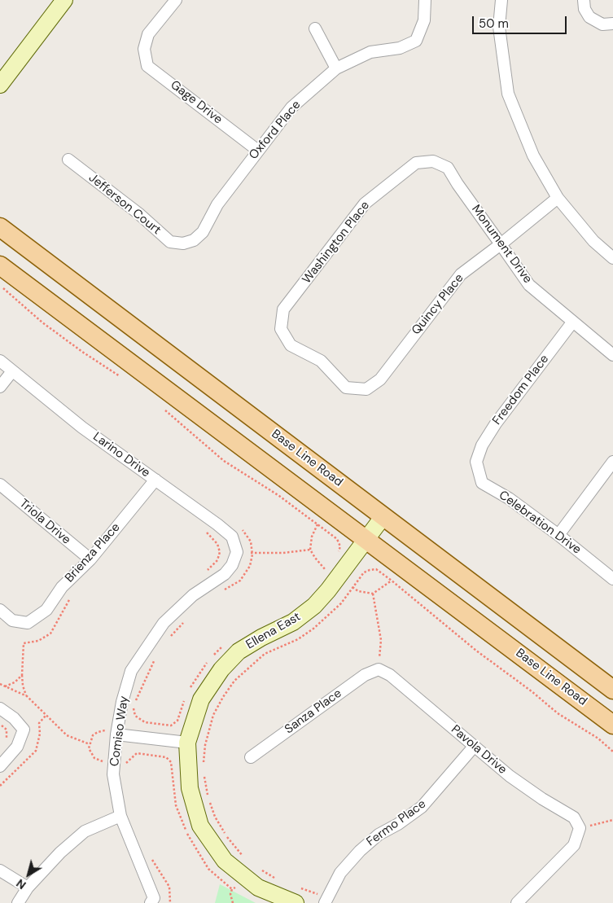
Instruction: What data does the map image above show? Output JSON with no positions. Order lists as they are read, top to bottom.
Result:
{
  "streets": {
    "main road": ["Base Line Road"],
    "street": [
      "Gage Drive",
      "Oxford Place",
      "Jefferson Court",
      "Washington Place",
      "Monument Drive",
      "Quincy Place",
      "Freedom Place",
      "Larino Drive",
      "Triola Drive",
      "Celebration Drive",
      "Brienza Place",
      "Ellena East",
      "Sanza Place",
      "Comiso Way",
      "Pavola Drive",
      "Fermo Place"
    ]
  },
  "crossings": [
    ["Gage Drive", "Oxford Place"],
    ["Oxford Place", "Jefferson Court"],
    ["Washington Place", "Monument Drive"],
    ["Washington Place", "Quincy Place"],
    ["Monument Drive", "Quincy Place"],
    ["Monument Drive", "Freedom Place"],
    ["Freedom Place", "Celebration Drive"],
    ["Larino Drive", "Brienza Place"],
    ["Larino Drive", "Comiso Way"],
    ["Base Line Road", "Ellena East"],
    ["Triola Drive", "Brienza Place"],
    ["Sanza Place", "Pavola Drive"],
    ["Pavola Drive", "Fermo Place"]
  ],
  "scale_bar": "50 m",
  "north": "bottom left"
}
